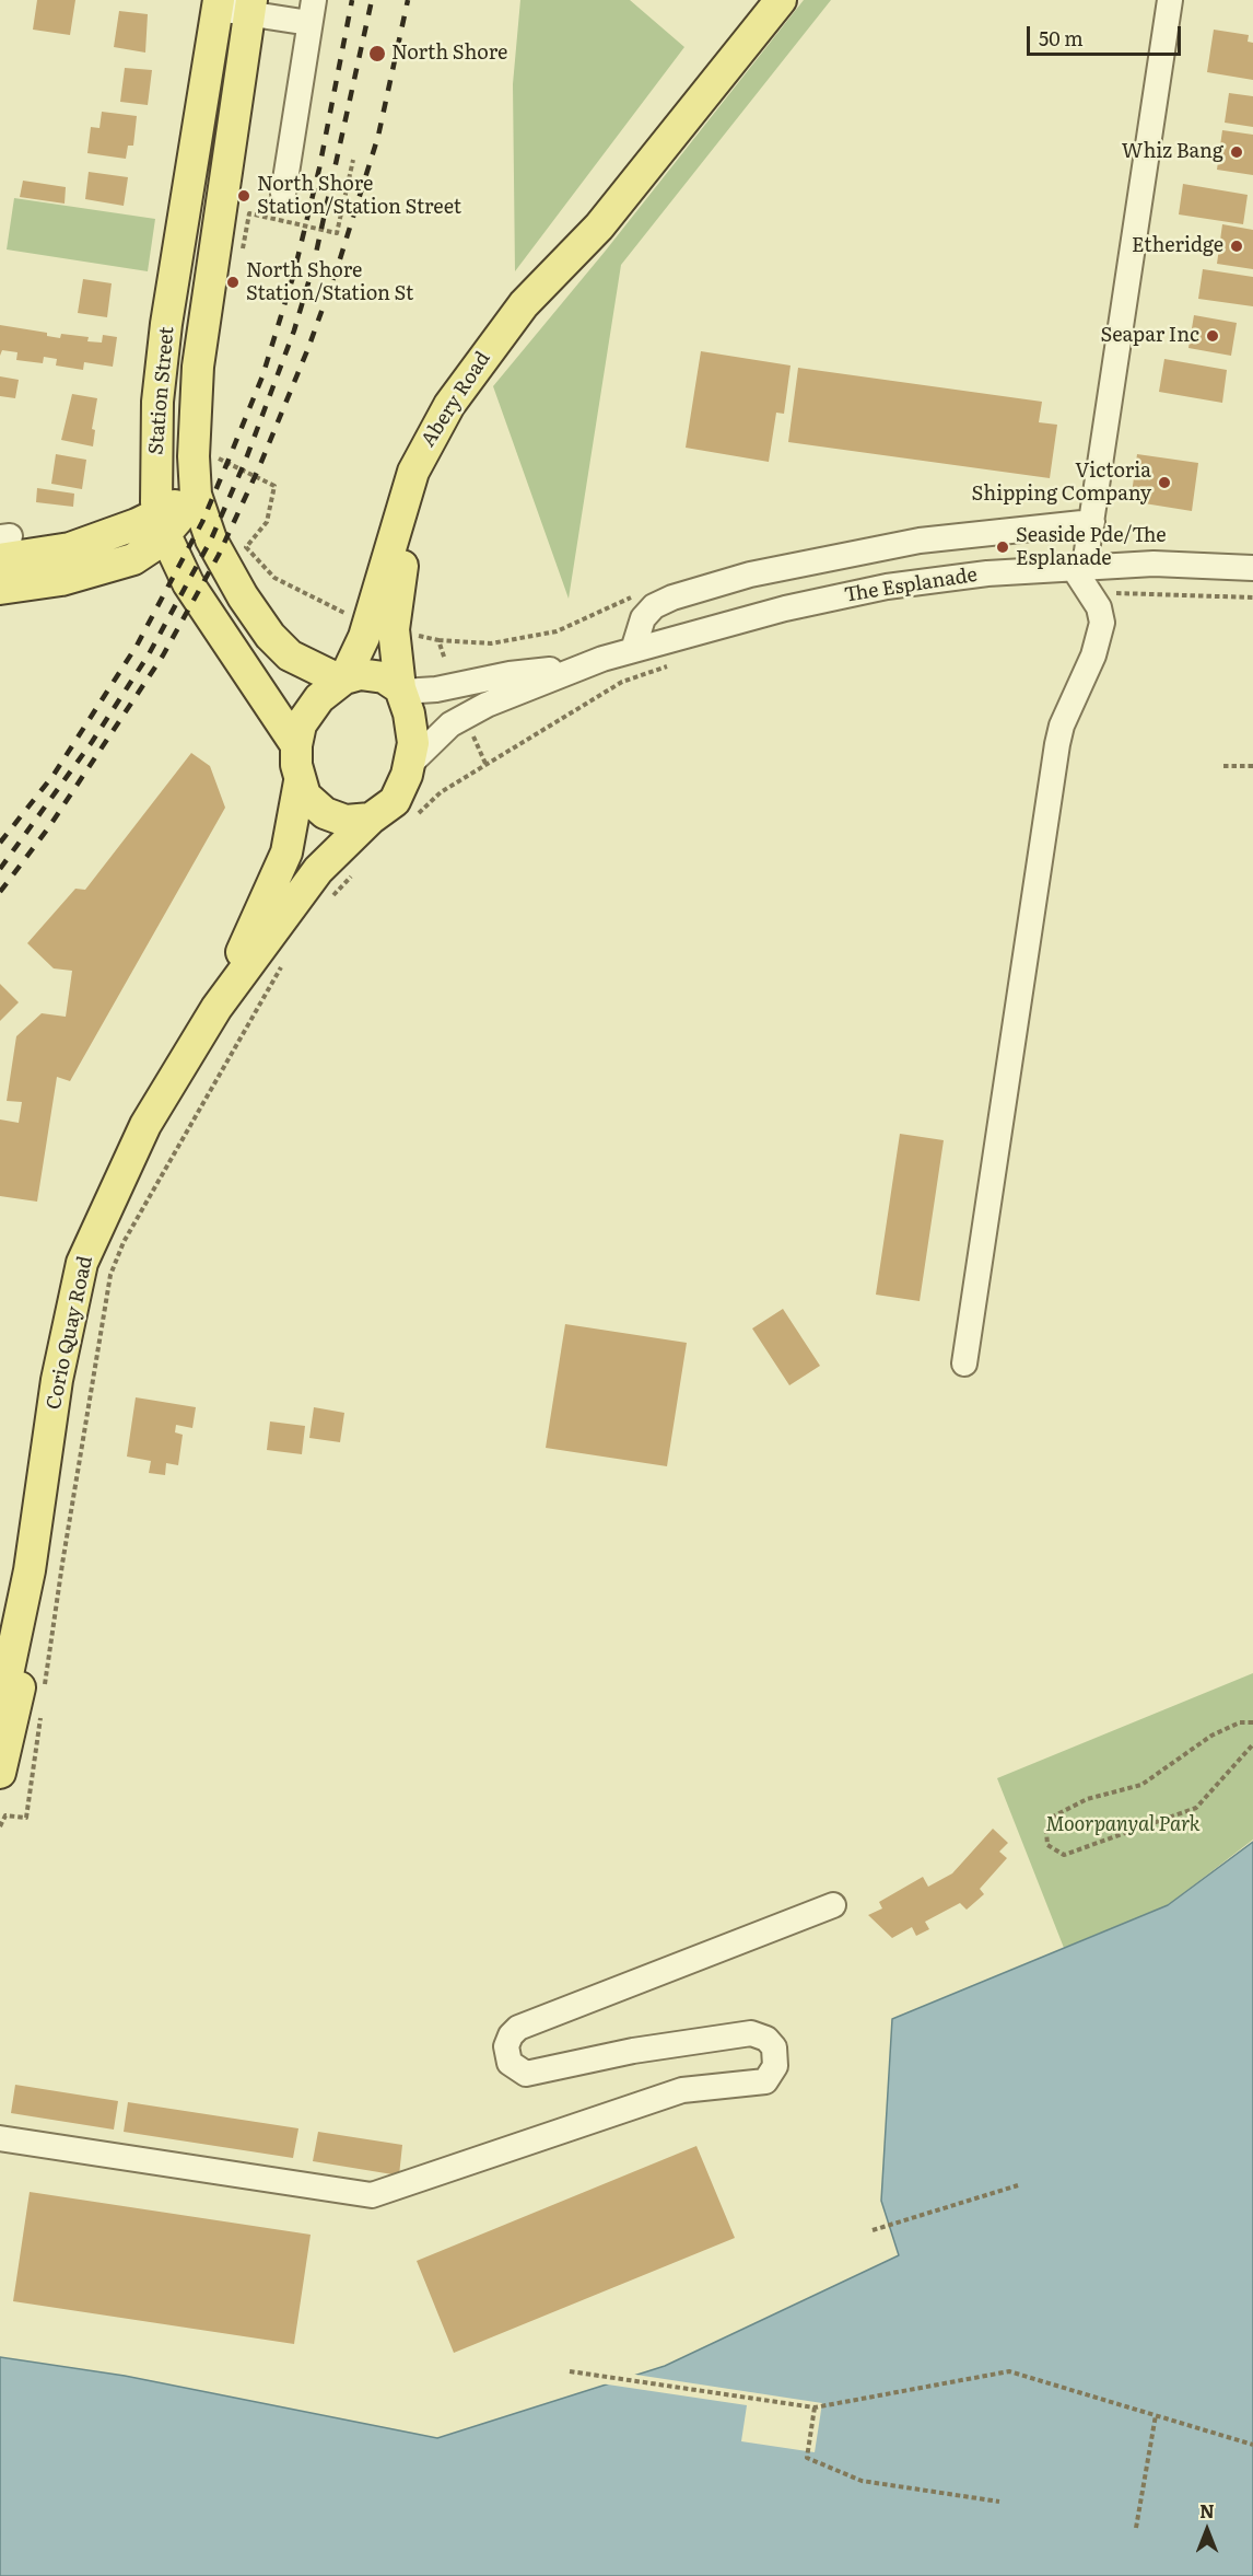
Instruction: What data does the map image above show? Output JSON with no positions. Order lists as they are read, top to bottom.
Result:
{
  "streets": {
    "main road": ["Station Street", "Abery Road", "Corio Quay Road"],
    "street": ["The Esplanade"]
  },
  "crossings": [
    ["Station Street", "Abery Road"],
    ["Station Street", "The Esplanade"],
    ["Station Street", "Corio Quay Road"],
    ["Abery Road", "The Esplanade"],
    ["Abery Road", "Corio Quay Road"],
    ["The Esplanade", "Corio Quay Road"]
  ],
  "parks": ["Moorpanyal Park"],
  "places": [
    "North Shore",
    "Whiz Bang",
    "North Shore Station/Station Street",
    "Etheridge",
    "North Shore Station/Station St",
    "Seapar Inc",
    "Victoria Shipping Company",
    "Seaside Pde/The Esplanade"
  ],
  "scale_bar": "50 m",
  "north": "top"
}
